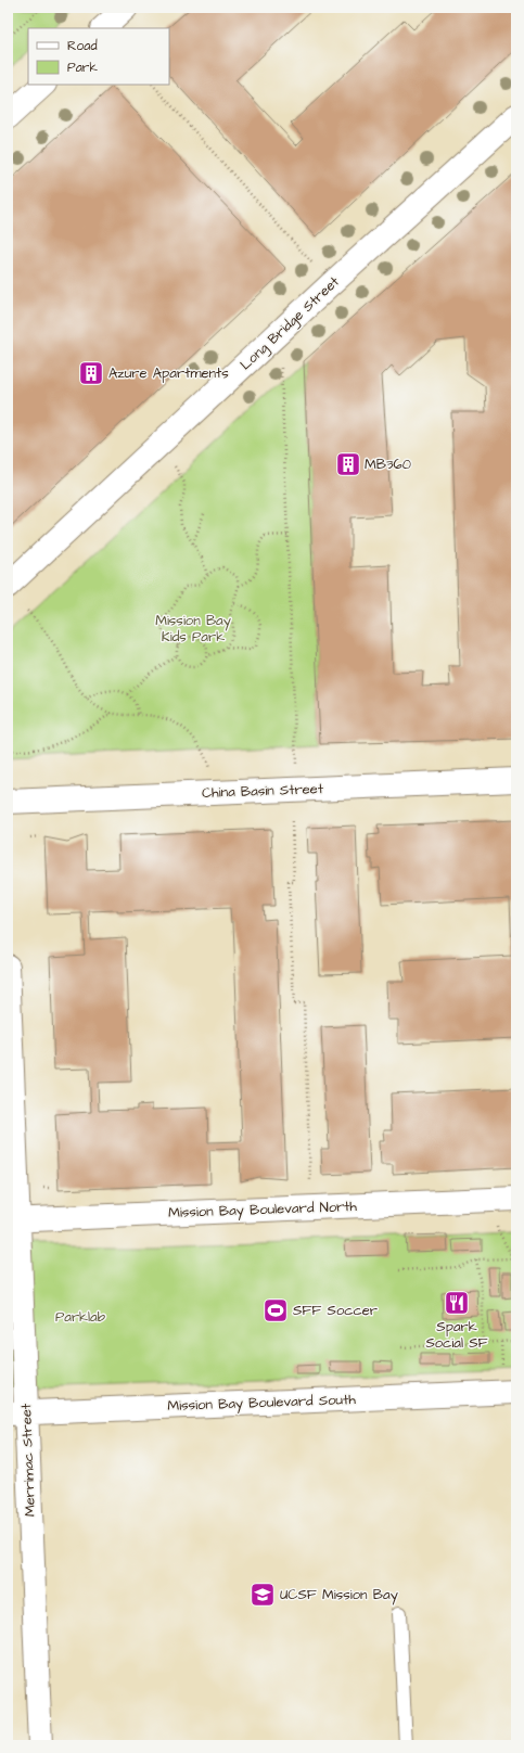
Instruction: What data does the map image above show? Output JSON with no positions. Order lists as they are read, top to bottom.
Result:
{
  "streets": {
    "street": [
      "Long Bridge Street",
      "China Basin Street",
      "Mission Bay Boulevard North",
      "Mission Bay Boulevard South",
      "Merrimac Street"
    ]
  },
  "crossings": [
    ["Mission Bay Boulevard North", "Merrimac Street"],
    ["Mission Bay Boulevard South", "Merrimac Street"]
  ],
  "parks": ["Mission Bay Kids Park", "Parklab"],
  "places": {
    "building": ["Azure Apartments", "MB360"],
    "restaurant": ["Spark Social SF"],
    "sports": ["SFF Soccer"],
    "school or university": ["UCSF Mission Bay"]
  },
  "legend": ["Road", "Park"]
}
